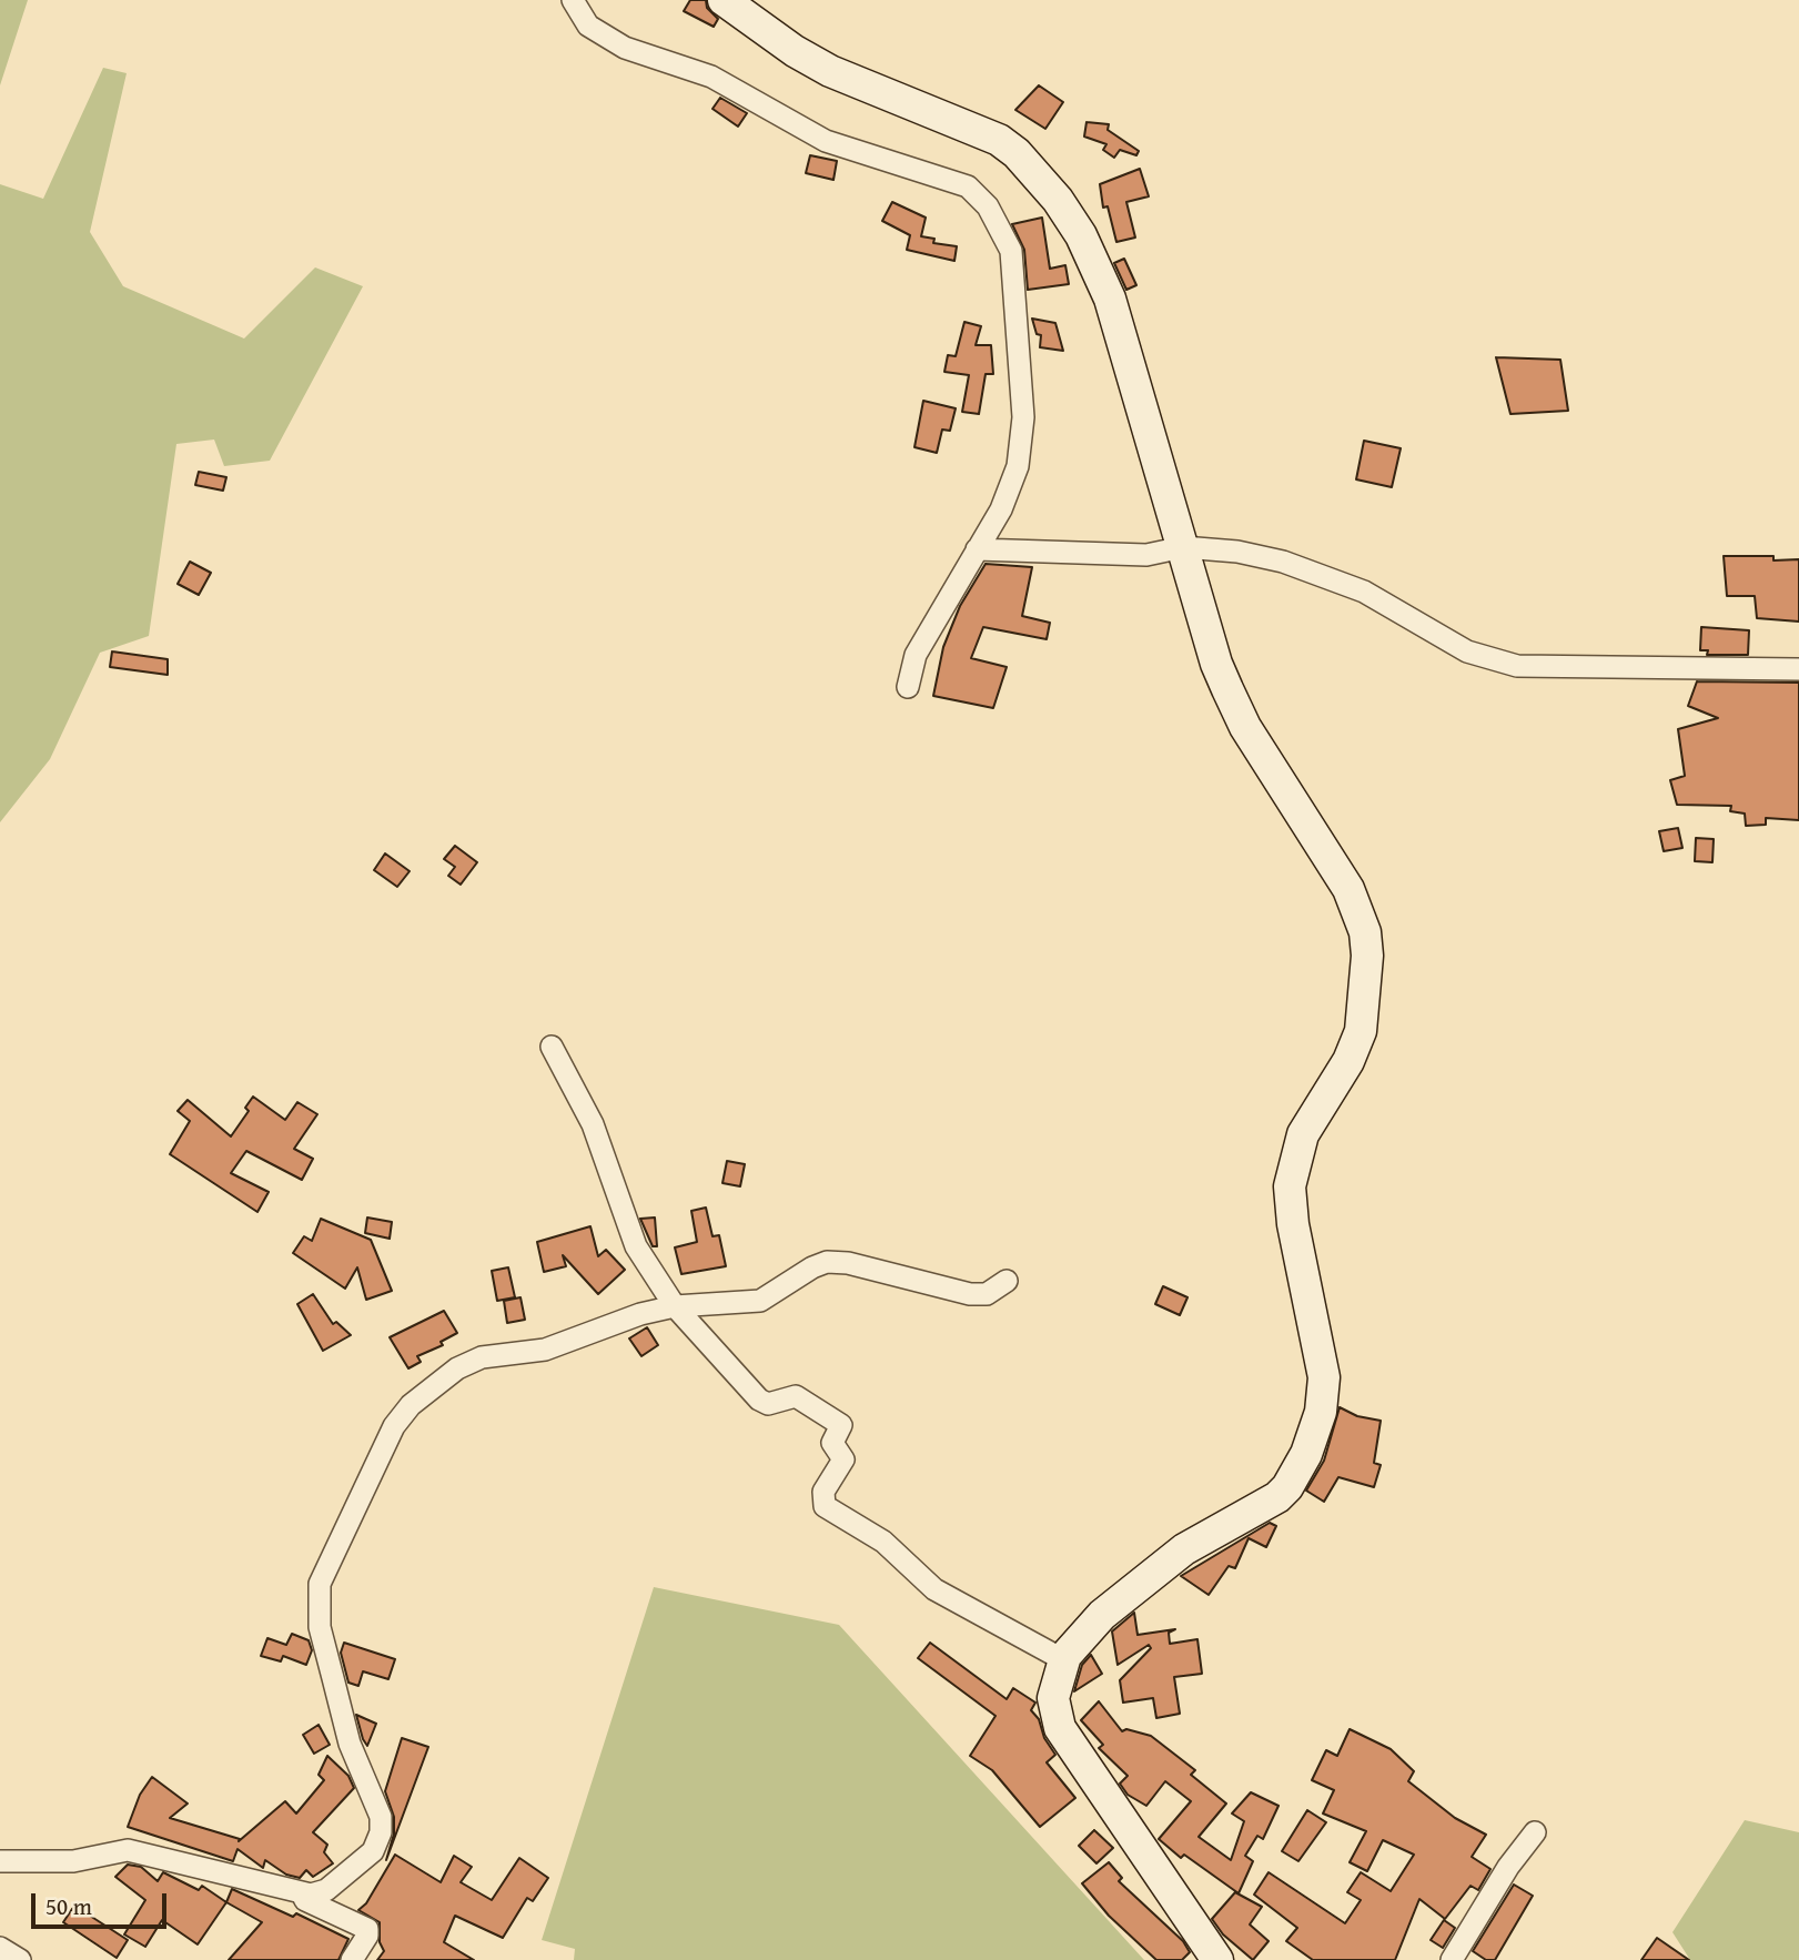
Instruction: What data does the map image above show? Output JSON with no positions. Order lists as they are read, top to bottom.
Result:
{
  "scale_bar": "50 m"
}
